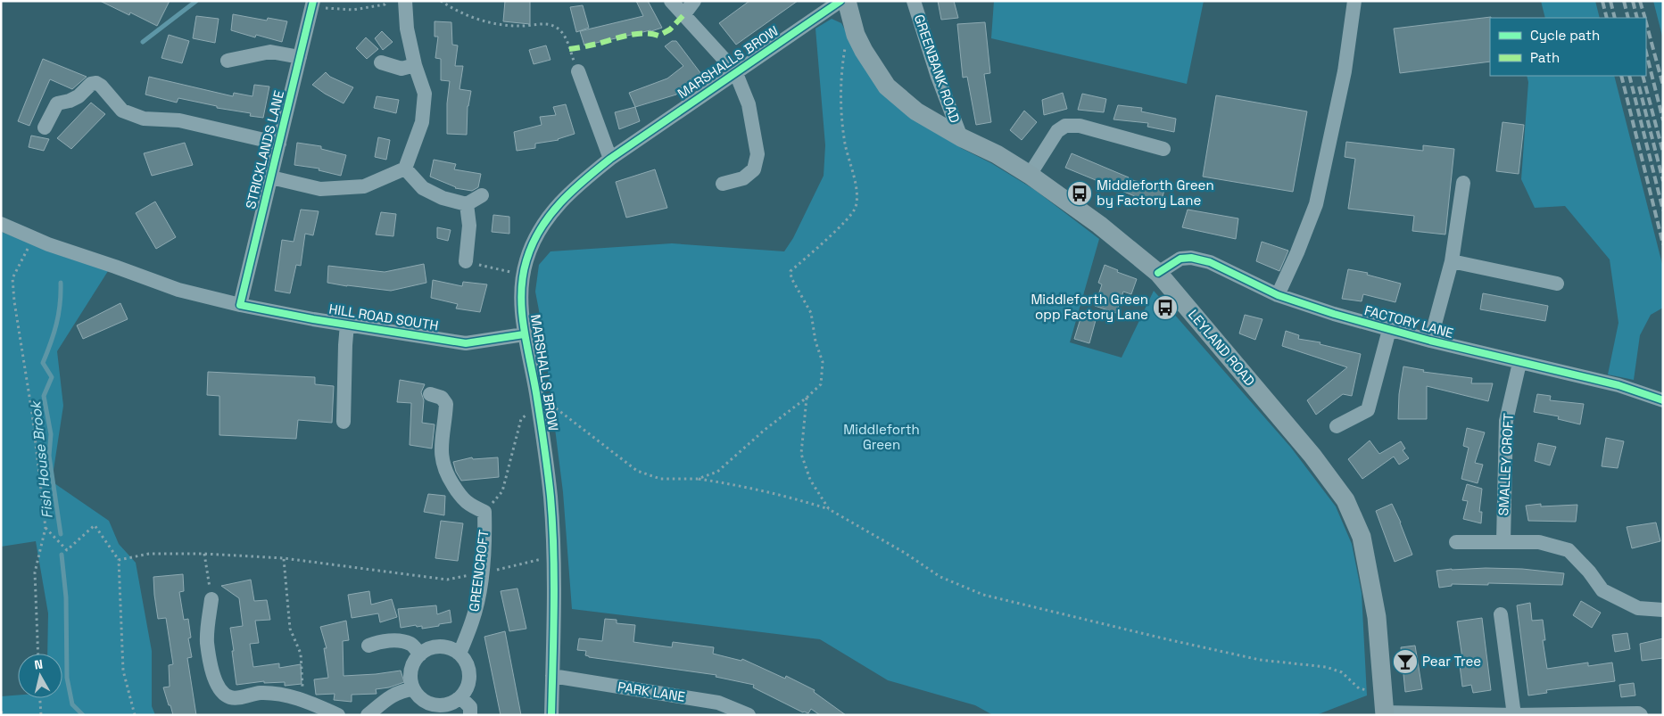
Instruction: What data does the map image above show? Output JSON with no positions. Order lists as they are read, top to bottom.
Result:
{
  "streets": {
    "main road": ["LEYLAND ROAD"],
    "street": [
      "MARSHALLS BROW",
      "GREENBANK ROAD",
      "STRICKLANDS LANE",
      "HILL ROAD SOUTH",
      "FACTORY LANE",
      "SMALLEY CROFT",
      "GREENCROFT",
      "PARK LANE"
    ]
  },
  "crossings": [
    ["MARSHALLS BROW", "HILL ROAD SOUTH"],
    ["MARSHALLS BROW", "PARK LANE"],
    ["GREENBANK ROAD", "LEYLAND ROAD"],
    ["STRICKLANDS LANE", "HILL ROAD SOUTH"],
    ["FACTORY LANE", "LEYLAND ROAD"],
    ["FACTORY LANE", "SMALLEY CROFT"]
  ],
  "water": ["Fish House Brook"],
  "parks": ["Middleforth Green"],
  "places": {
    "bus stop": ["Middleforth Green by Factory Lane", "Middleforth Green opp Factory Lane"],
    "bar": ["Pear Tree"]
  },
  "legend": ["Cycle path", "Path"],
  "north": "top"
}
